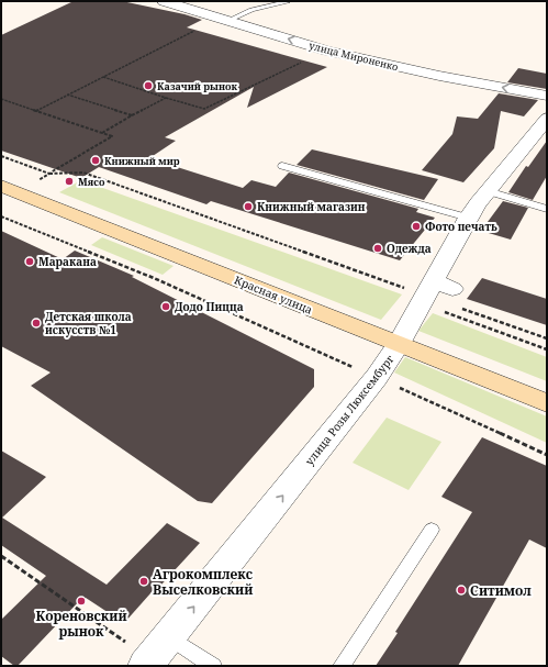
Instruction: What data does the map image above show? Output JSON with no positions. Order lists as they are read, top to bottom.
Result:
{
  "streets": {
    "main road": ["Красная улица"],
    "street": ["улица Мироненко", "улица Розы Люксембург"]
  },
  "crossings": [
    ["Красная улица", "улица Розы Люксембург"]
  ],
  "one_way": ["улица Мироненко", "улица Розы Люксембург"],
  "places": [
    "Казачий рынок",
    "Книжный мир",
    "Мясо",
    "Книжный магазин",
    "Фото печать",
    "Одежда",
    "Маракана",
    "Додо Пицца",
    "Детская школа искусств №1",
    "Агрокомплекс Выселковский",
    "Ситимол",
    "Кореновский рынок"
  ]
}
